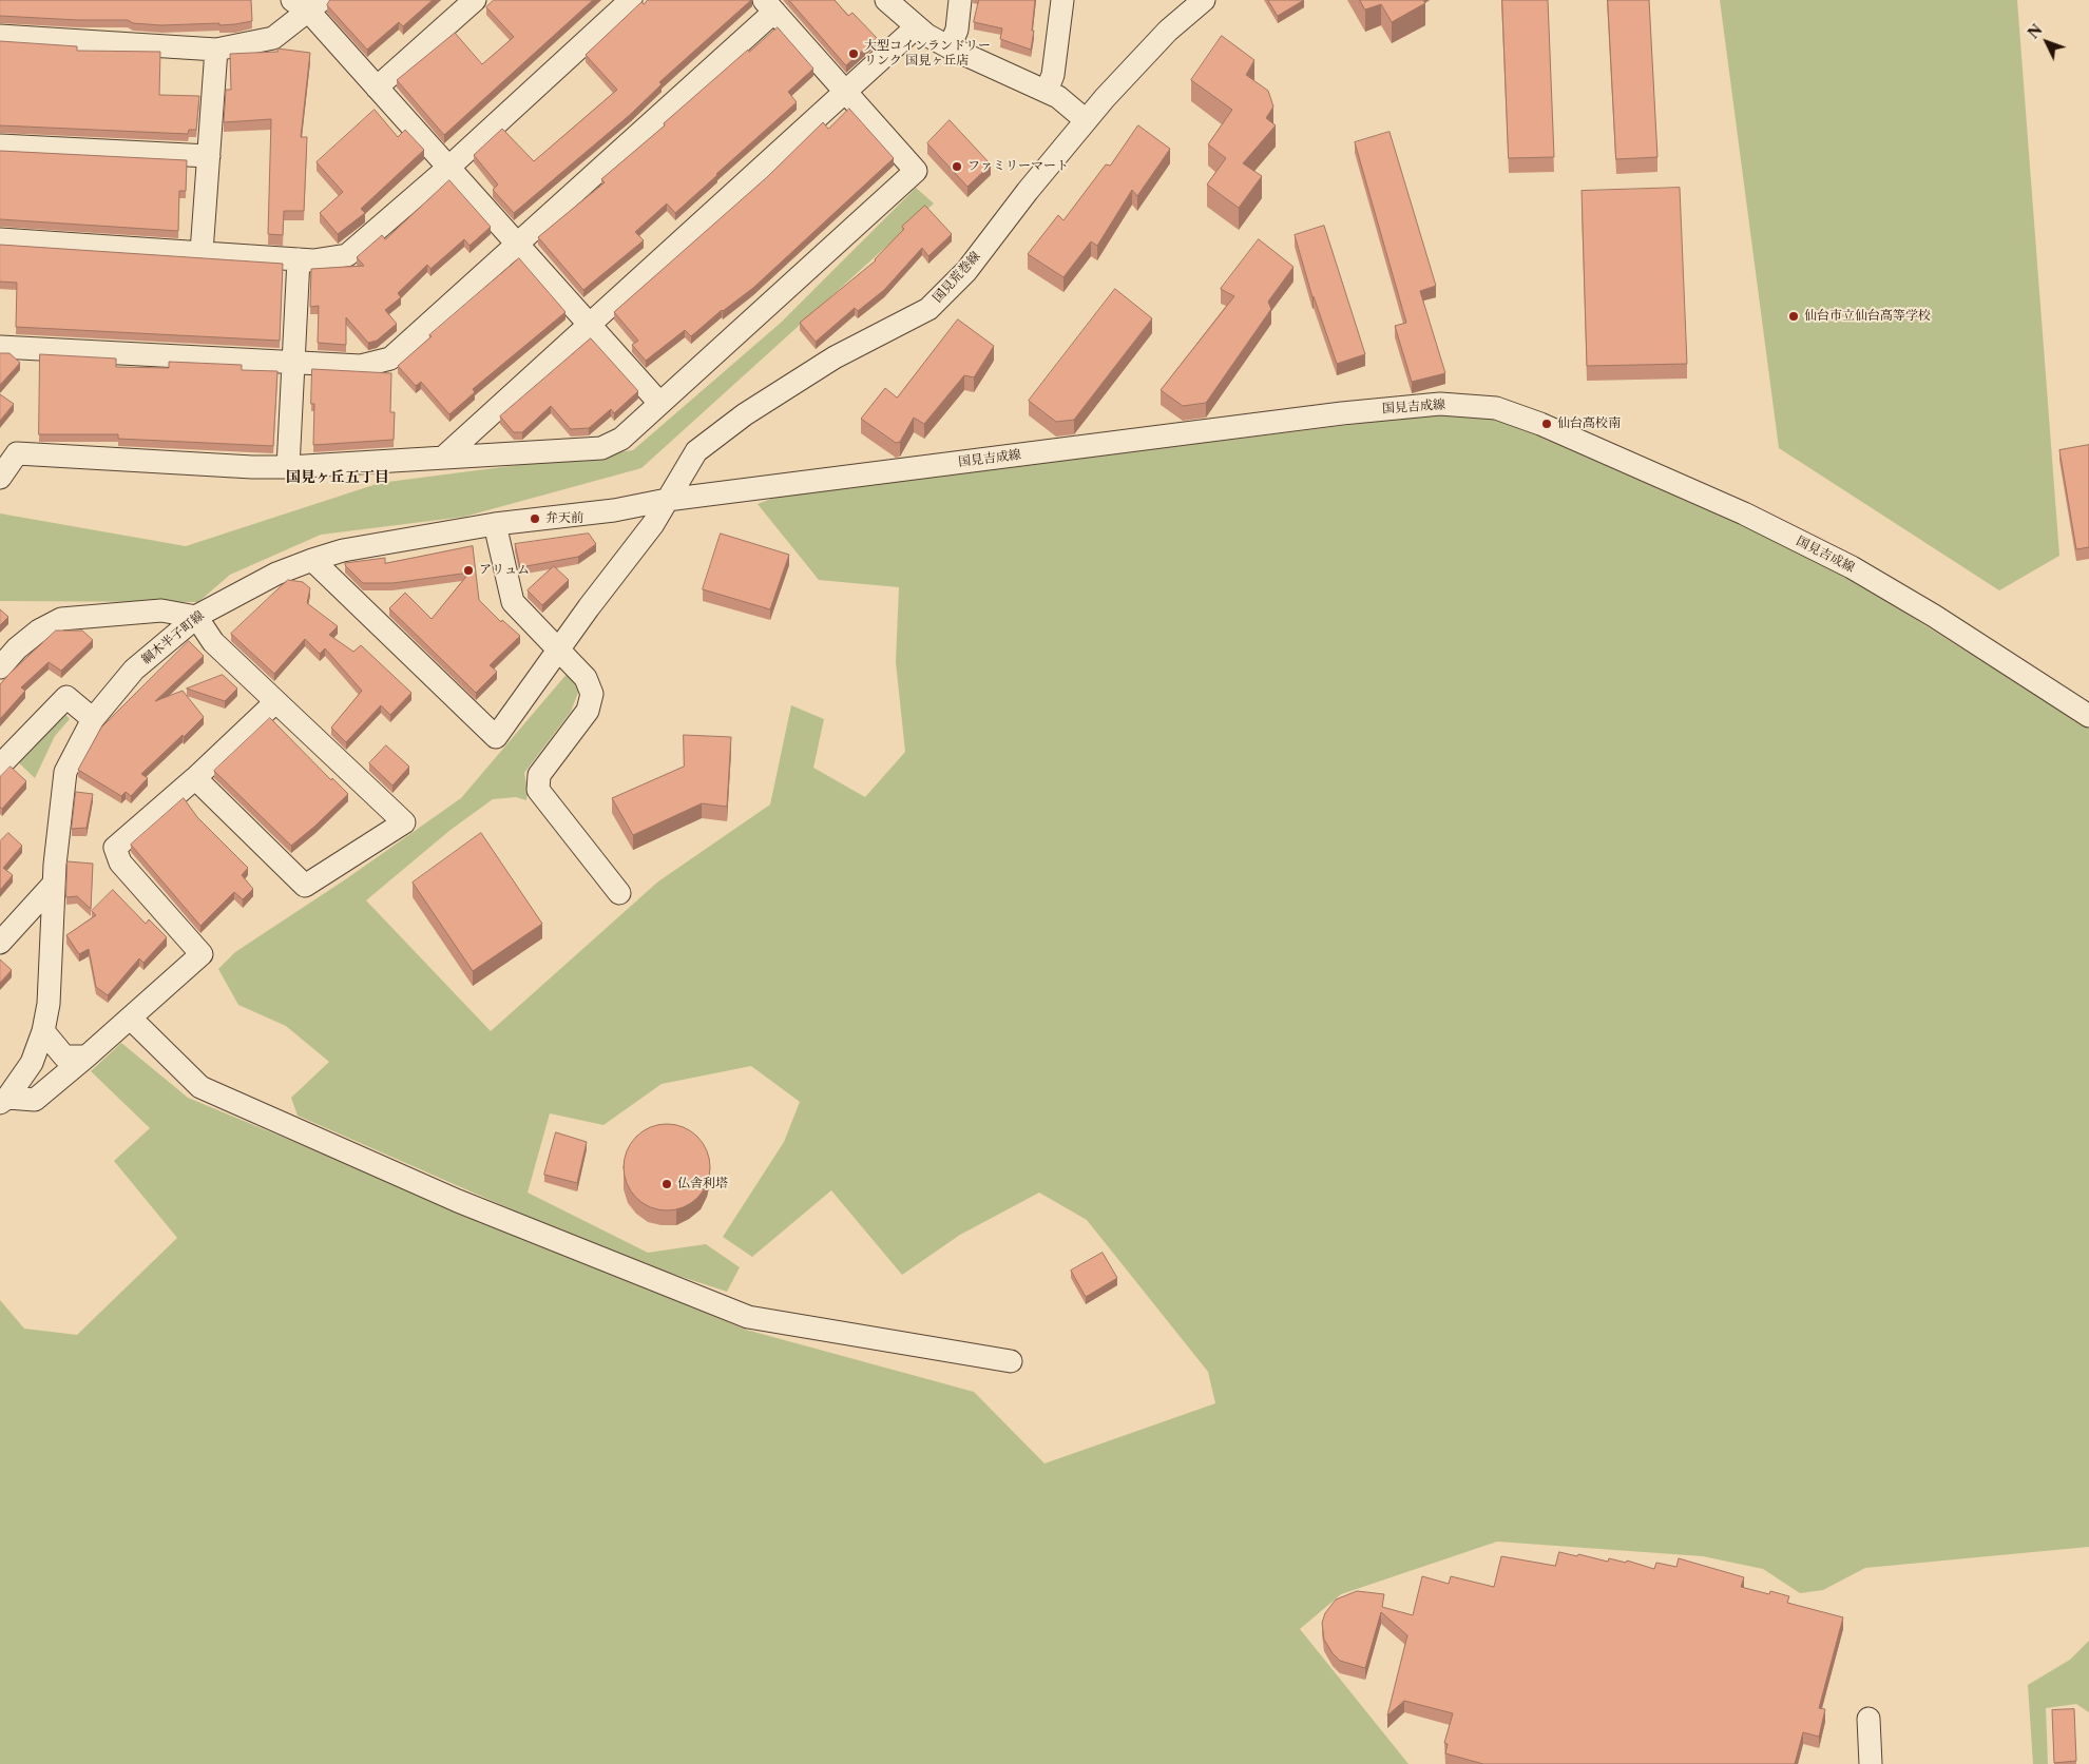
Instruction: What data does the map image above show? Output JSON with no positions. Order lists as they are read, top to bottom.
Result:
{
  "streets": {
    "street": ["国見荒巻線", "国見吉成線", "綱木半子町線"]
  },
  "crossings": [
    ["国見荒巻線", "国見吉成線"],
    ["国見荒巻線", "綱木半子町線"],
    ["国見吉成線", "綱木半子町線"]
  ],
  "districts": ["国見ヶ丘五丁目"],
  "places": [
    "大型コインランドリー リンク 国見ヶ丘店",
    "ファミリーマート",
    "仙台市立仙台高等学校",
    "仙台高校南",
    "弁天前",
    "アリュム",
    "仏舎利塔"
  ],
  "north": "top left"
}
